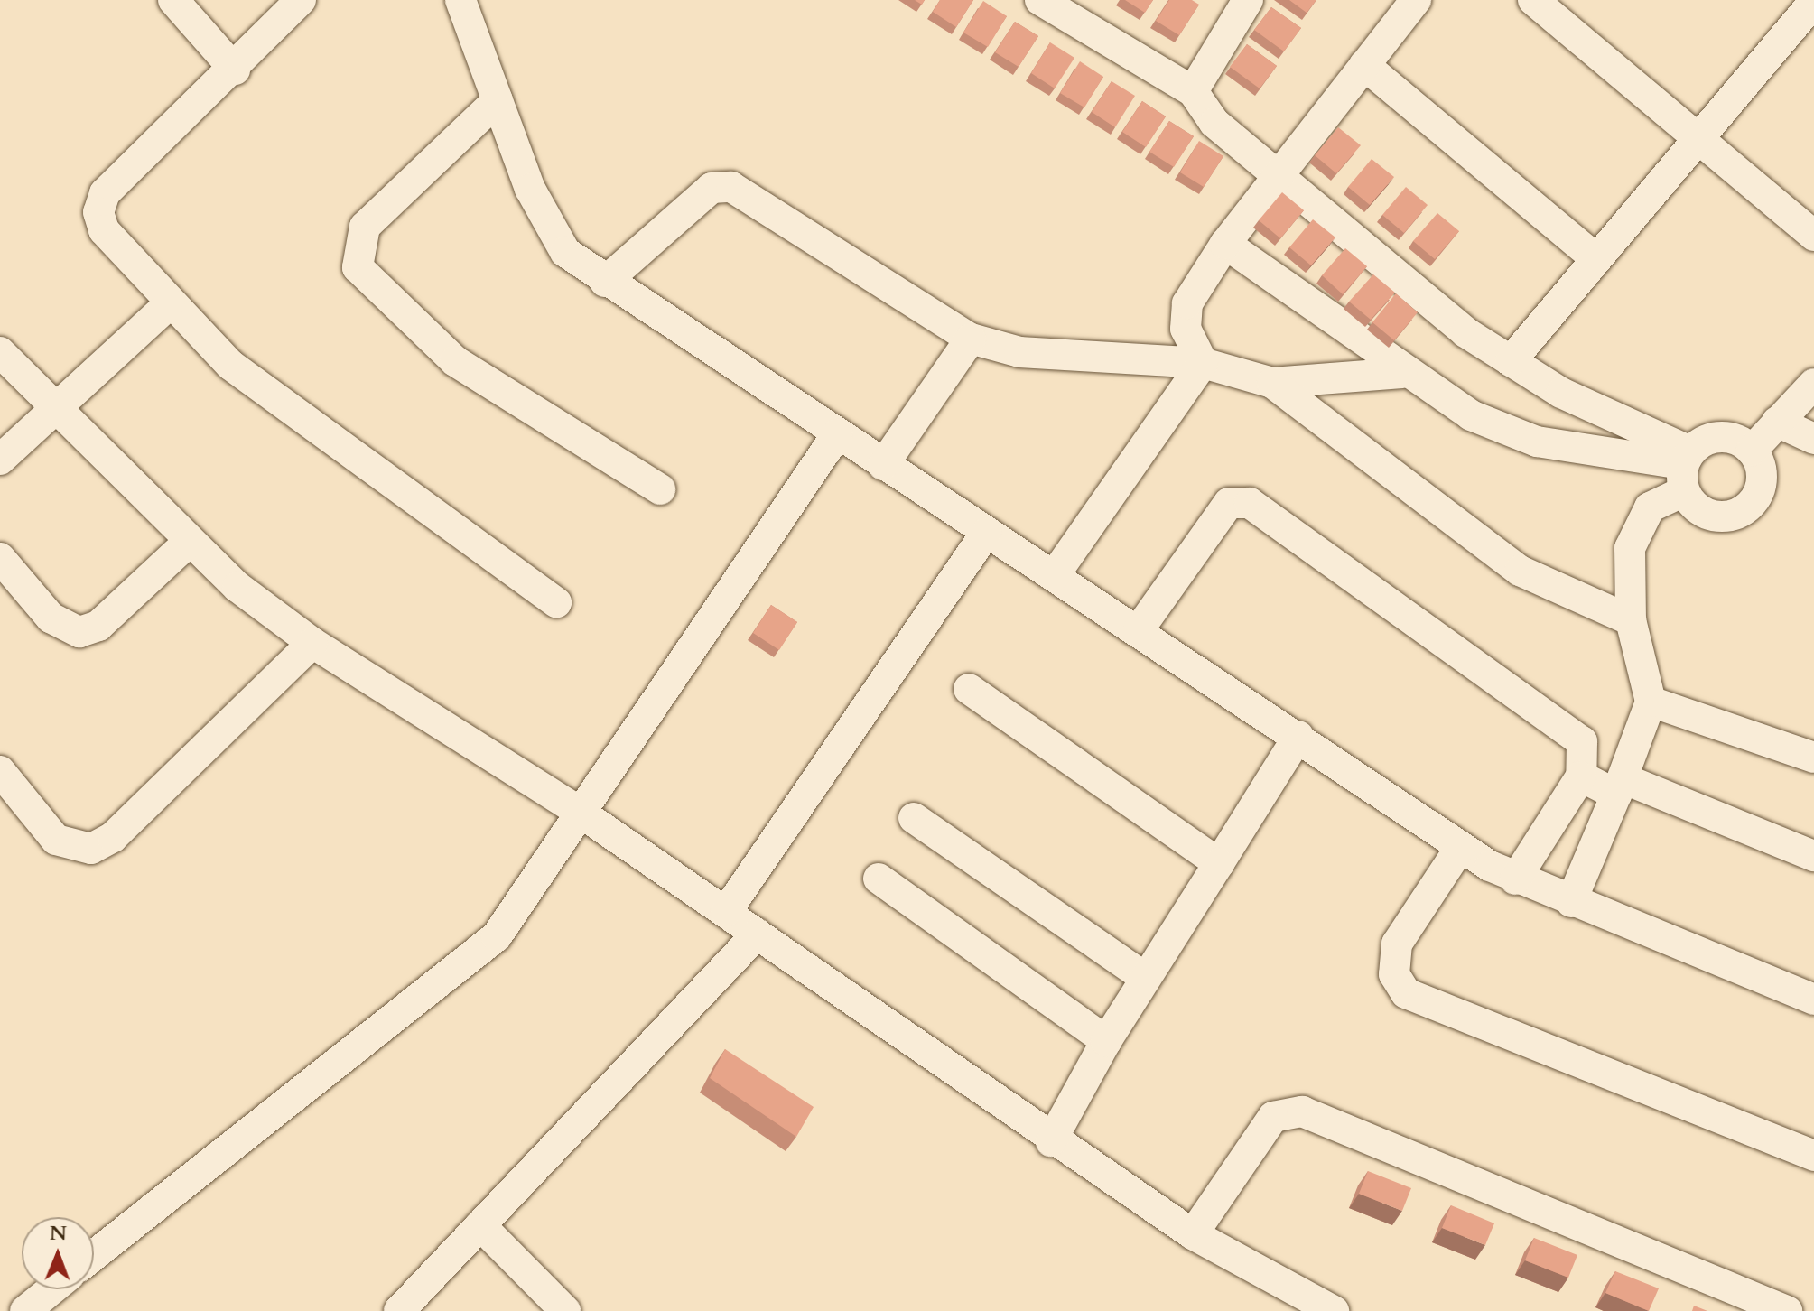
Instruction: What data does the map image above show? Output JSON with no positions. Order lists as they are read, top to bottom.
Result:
{
  "north": "top"
}
